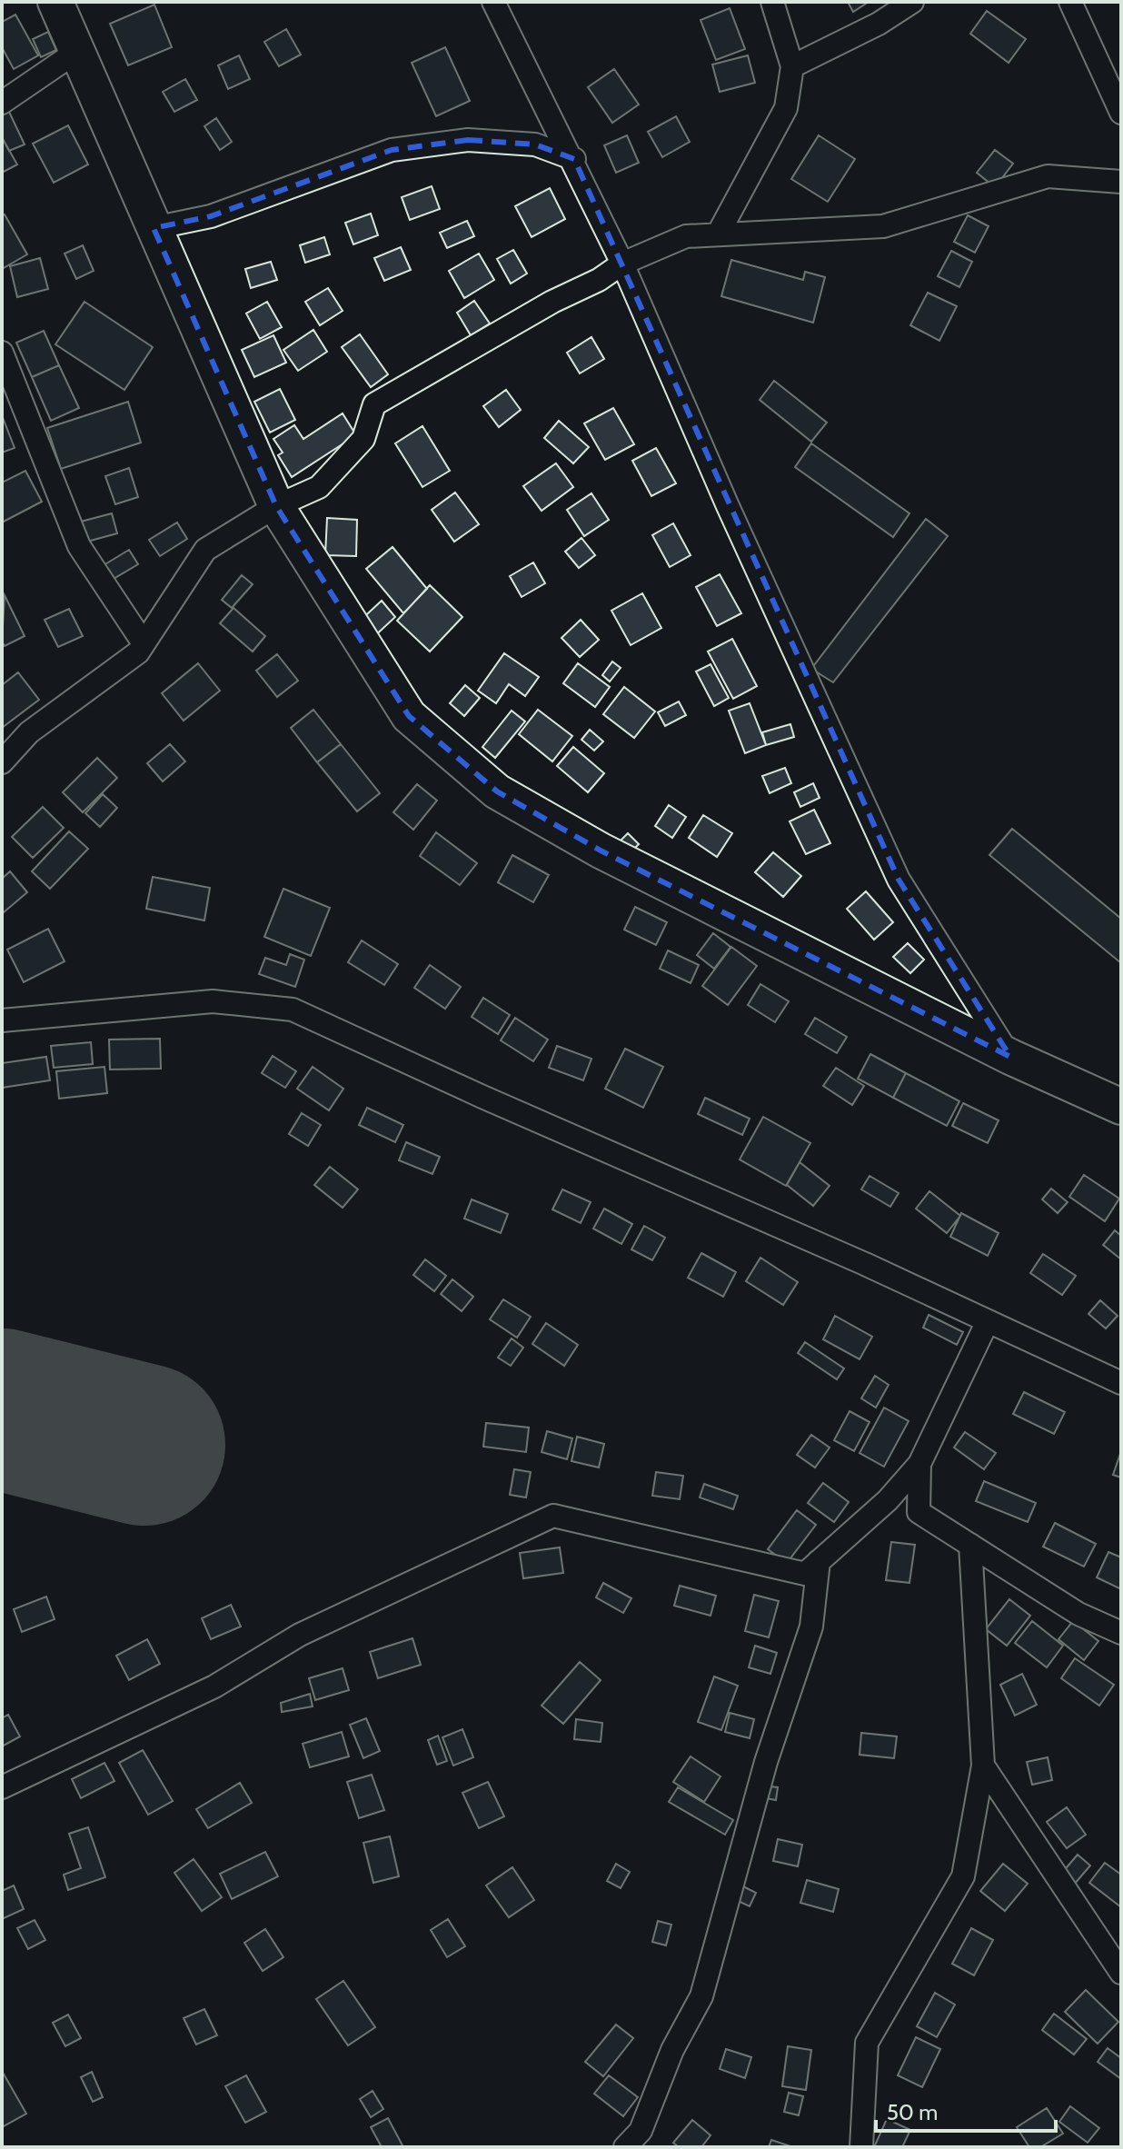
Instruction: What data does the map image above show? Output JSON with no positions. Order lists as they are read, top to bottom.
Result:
{
  "scale_bar": "50 m"
}
